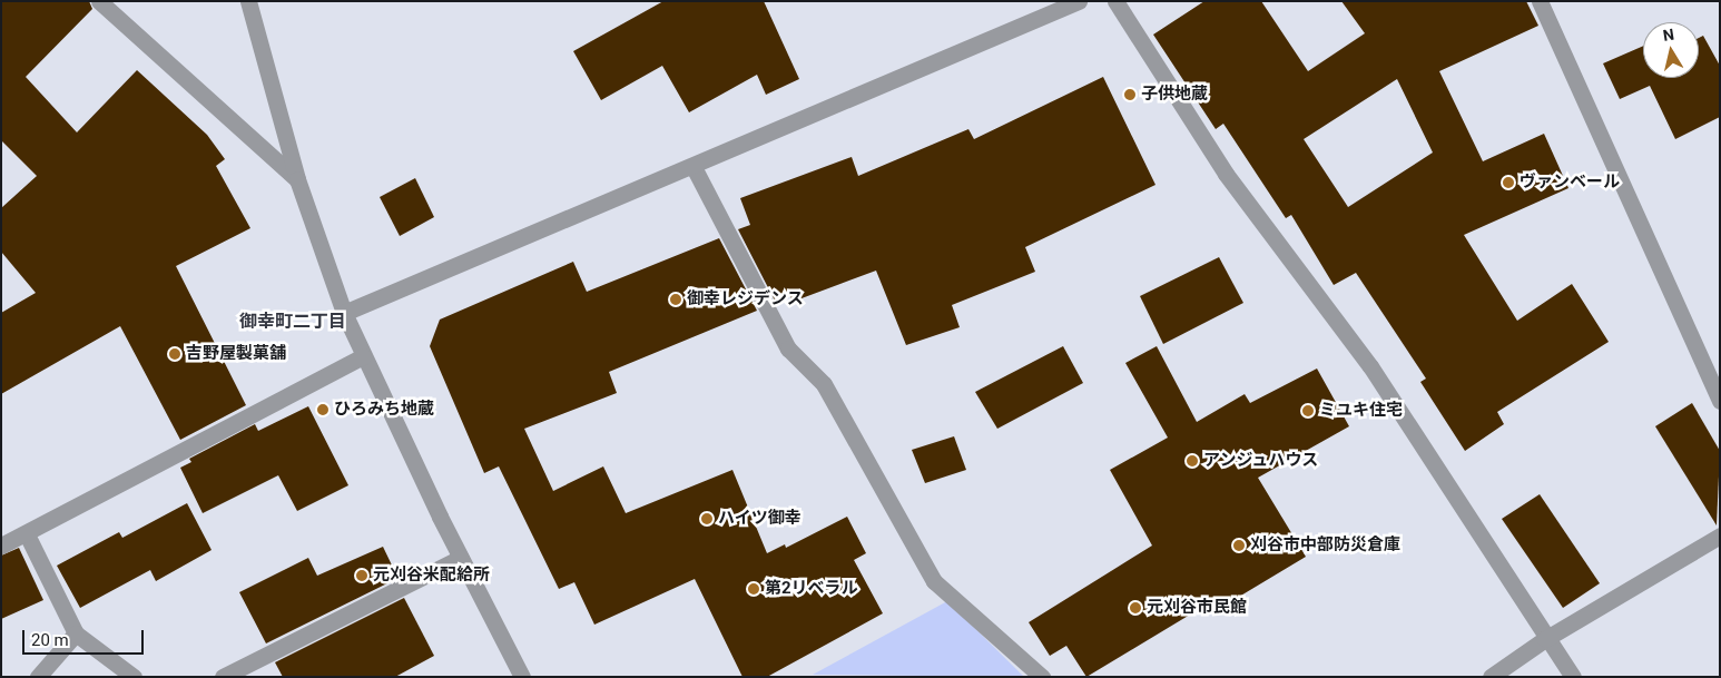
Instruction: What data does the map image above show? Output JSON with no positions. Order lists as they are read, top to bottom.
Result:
{
  "districts": ["御幸町二丁目"],
  "places": [
    "子供地蔵",
    "ヴァンベール",
    "御幸レジデンス",
    "吉野屋製菓舗",
    "ひろみち地蔵",
    "ミユキ住宅",
    "アンジュハウス",
    "ハイツ御幸",
    "刈谷市中部防災倉庫",
    "元刈谷米配給所",
    "第2リベラル",
    "元刈谷市民館"
  ],
  "scale_bar": "20 m",
  "north": "top"
}
